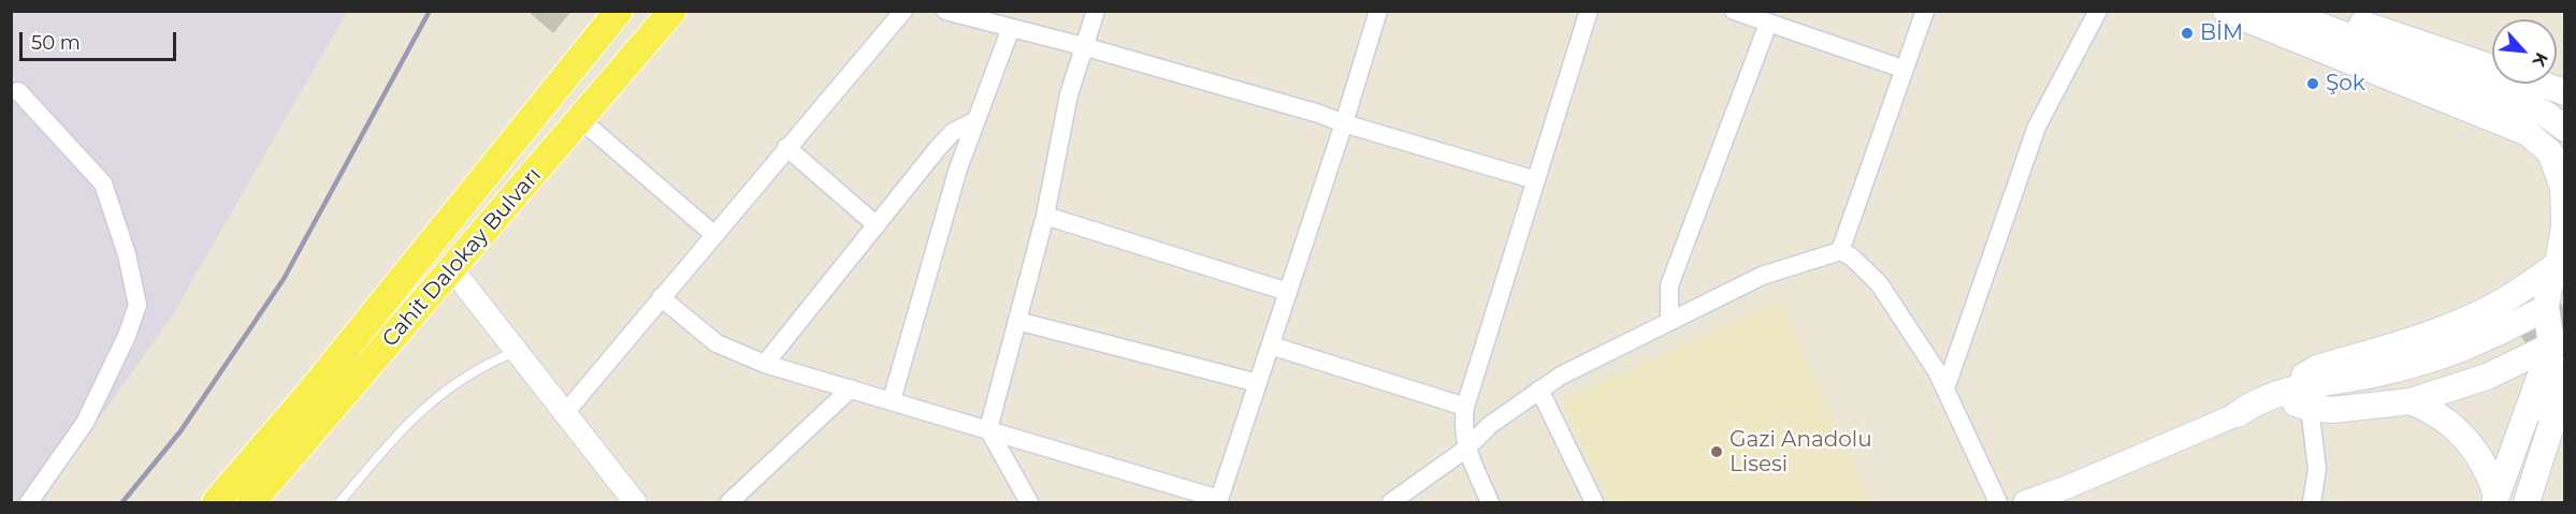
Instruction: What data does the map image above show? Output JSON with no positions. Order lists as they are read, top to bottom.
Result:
{
  "streets": {
    "main road": ["Cahit Dalokay Bulvarı"]
  },
  "places": ["BİM", "Şok", "Gazi Anadolu Lisesi"],
  "scale_bar": "50 m",
  "north": "bottom right"
}
